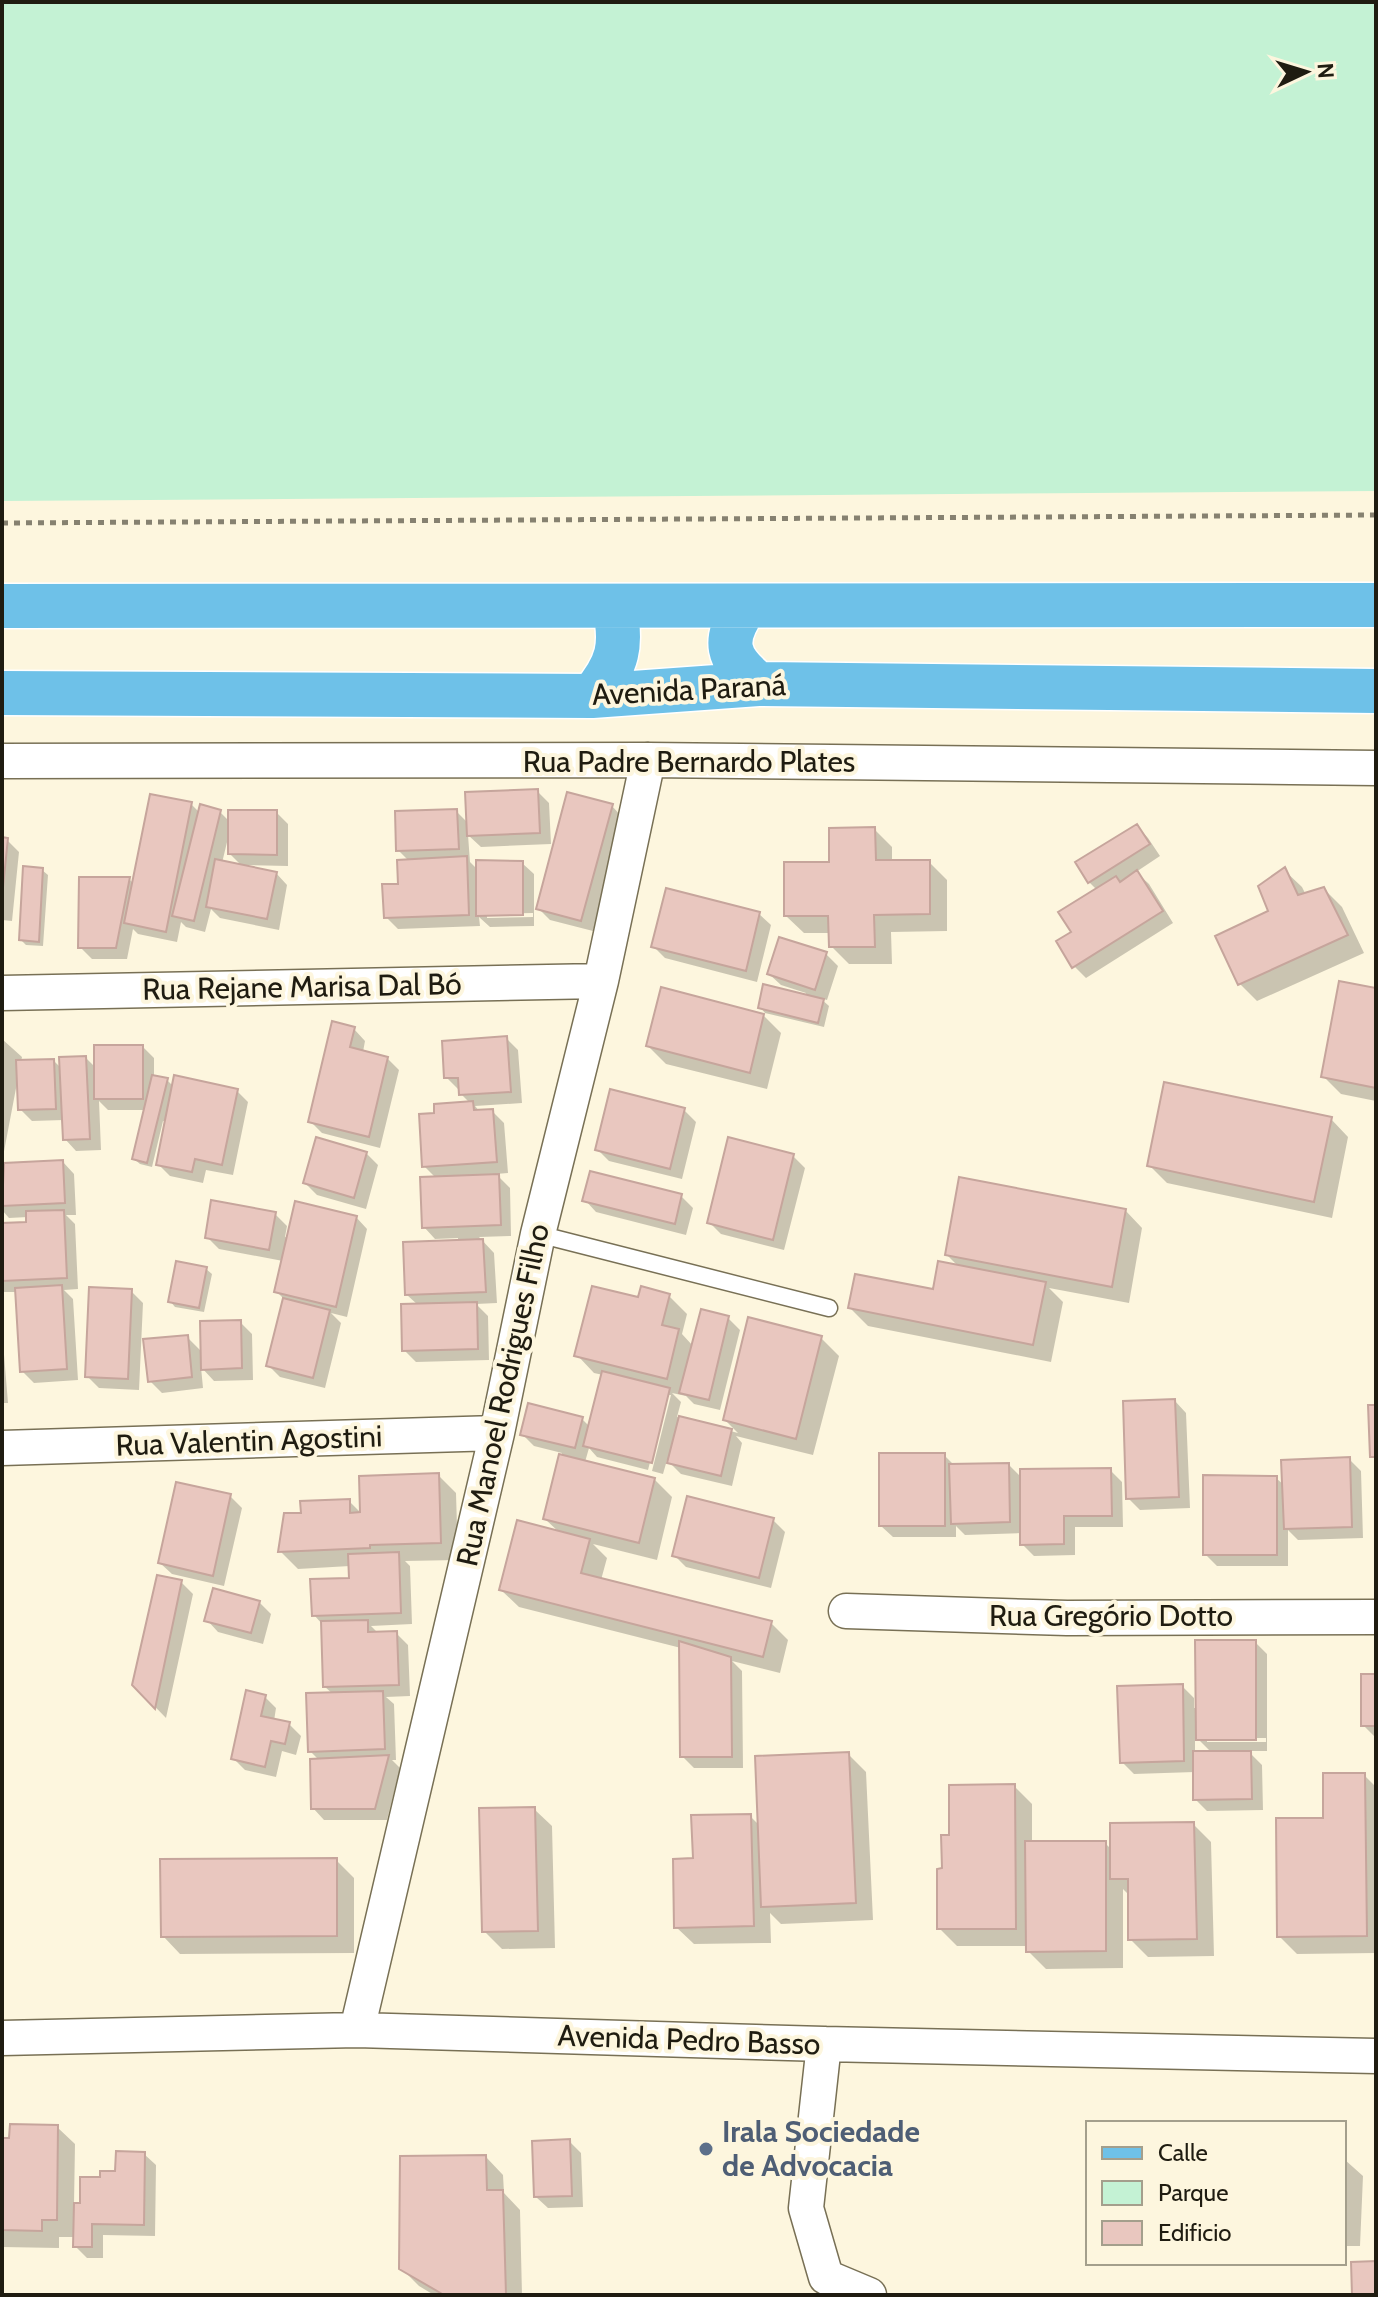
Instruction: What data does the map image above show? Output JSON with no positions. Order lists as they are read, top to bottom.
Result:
{
  "streets": {
    "main road": ["Avenida Paraná"],
    "street": [
      "Rua Padre Bernardo Plates",
      "Rua Rejane Marisa Dal Bó",
      "Rua Manoel Rodrigues Filho",
      "Rua Valentin Agostini",
      "Rua Gregório Dotto",
      "Avenida Pedro Basso"
    ]
  },
  "crossings": [
    ["Rua Padre Bernardo Plates", "Rua Manoel Rodrigues Filho"],
    ["Rua Rejane Marisa Dal Bó", "Rua Manoel Rodrigues Filho"],
    ["Rua Manoel Rodrigues Filho", "Rua Valentin Agostini"],
    ["Rua Manoel Rodrigues Filho", "Avenida Pedro Basso"]
  ],
  "places": ["Irala Sociedade de Advocacia"],
  "legend": ["Calle", "Parque", "Edificio"],
  "north": "right"
}
